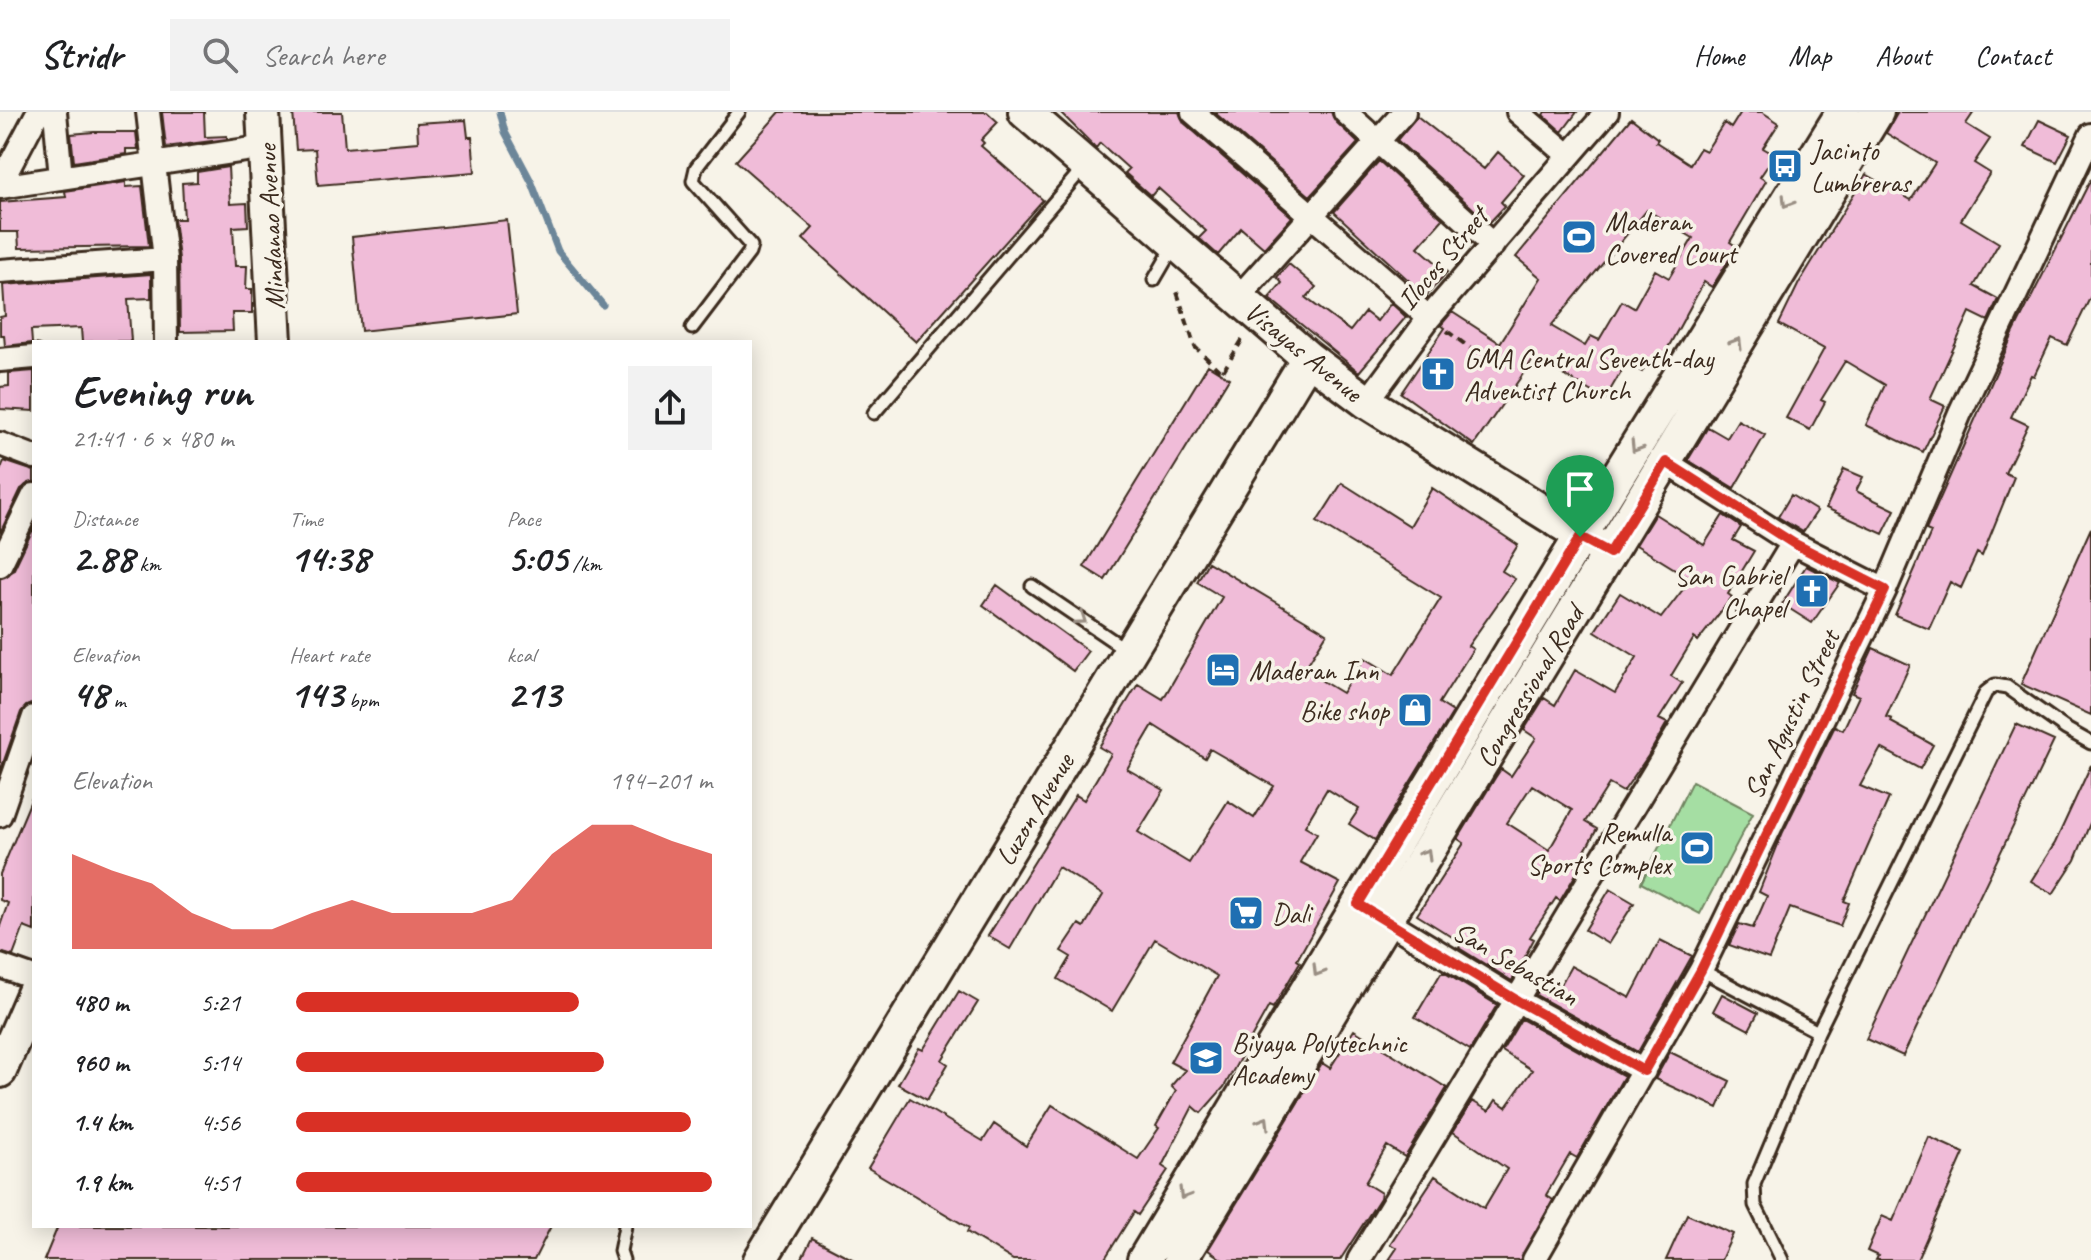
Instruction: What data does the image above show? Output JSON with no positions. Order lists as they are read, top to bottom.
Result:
{
  "streets": {
    "main road": [
      "Mindanao Avenue",
      "Visayas Avenue",
      "Congressional Road",
      "Luzon Avenue"
    ],
    "street": ["Ilocos Street", "San Agustin Street", "San Sebastian"]
  },
  "crossings": [
    ["Ilocos Street", "Visayas Avenue"],
    ["Visayas Avenue", "Congressional Road"],
    ["Visayas Avenue", "Luzon Avenue"],
    ["Congressional Road", "San Sebastian"],
    ["San Agustin Street", "San Sebastian"]
  ],
  "places": {
    "bus stop": ["Jacinto Lumbreras"],
    "sports": ["Maderan Covered Court", "Remulla Sports Complex"],
    "church": ["GMA Central Seventh-day Adventist Church", "San Gabriel Chapel"],
    "hotel": ["Maderan Inn"],
    "shop": ["Bike shop"],
    "supermarket": ["Dali"],
    "school or university": ["Biyaya Polytechnic Academy"]
  },
  "page": {
    "header": "Stridr",
    "search": "Search here",
    "nav": [
      "Home",
      "Map",
      "About",
      "Contact"
    ],
    "heading": ["Evening run", "21:41 · 6 × 480 m"],
    "stats": [
      ["Distance", "2.88 km"],
      ["Time", "14:38"],
      ["Pace", "5:05 /km"],
      ["Elevation", "48 m"],
      ["Heart rate", "143 bpm"],
      ["kcal", "213"]
    ],
    "chart": ["Elevation", "194–201 m"],
    "list": [
      {
        "name": "480 m",
        "note": "5:21"
      },
      {
        "name": "960 m",
        "note": "5:14"
      },
      {
        "name": "1.4 km",
        "note": "4:56"
      },
      {
        "name": "1.9 km",
        "note": "4:51"
      }
    ]
  }
}
